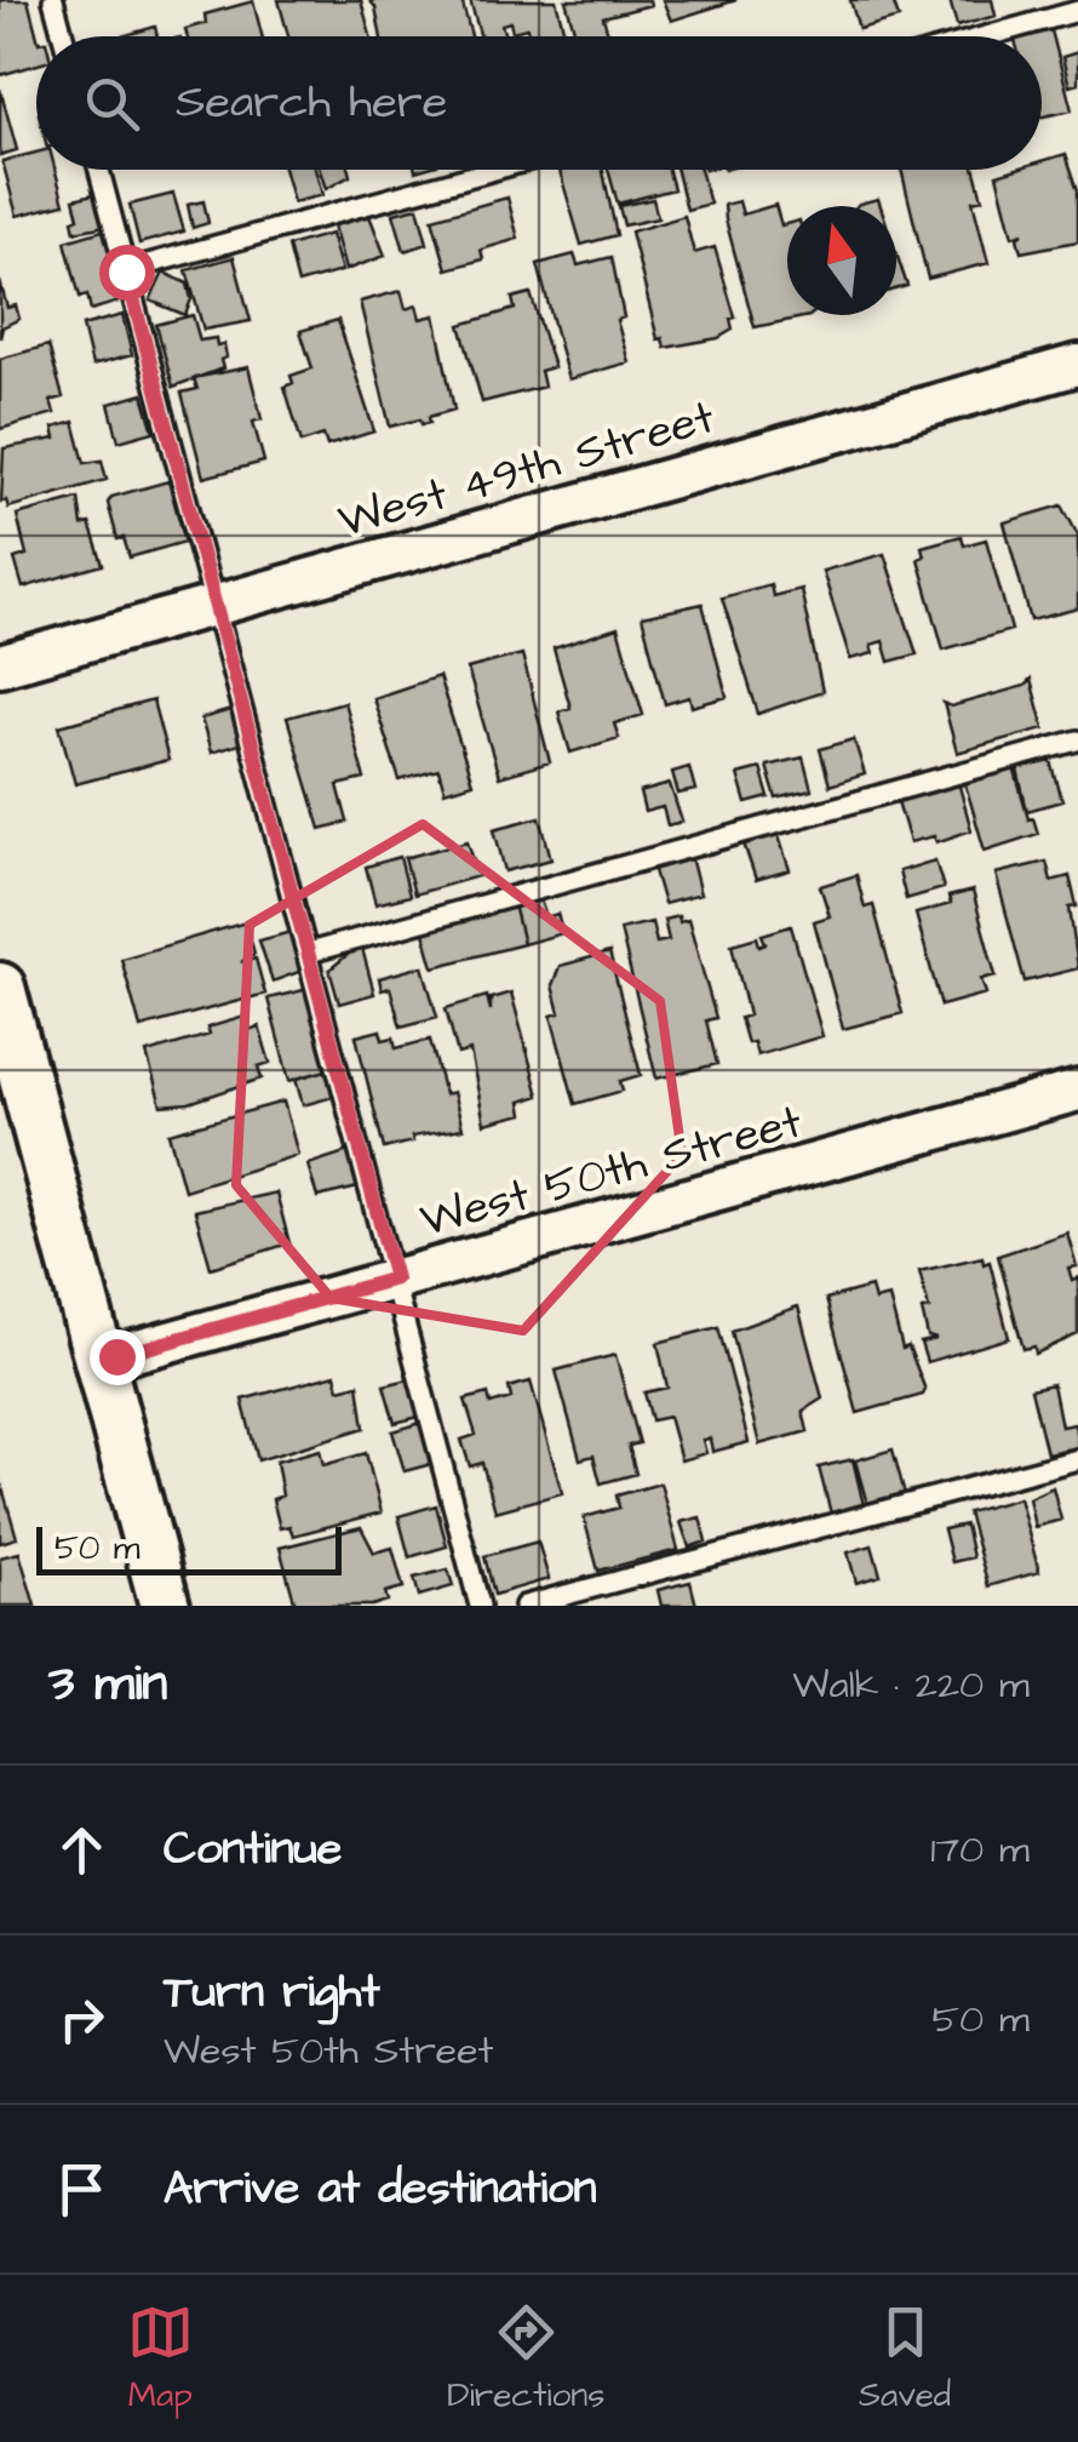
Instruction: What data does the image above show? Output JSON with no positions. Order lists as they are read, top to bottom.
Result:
{
  "streets": {
    "street": ["West 49th Street", "West 50th Street"]
  },
  "scale_bar": "50 m",
  "north": "top",
  "page": {
    "search": "Search here",
    "scale": "50 m",
    "heading": ["3 min", "Walk · 220 m"],
    "list": [
      ["Continue", "170 m"],
      ["Turn right", "West 50th Street", "50 m"],
      "Arrive at destination"
    ],
    "nav": ["Map", "Directions", "Saved"]
  }
}
